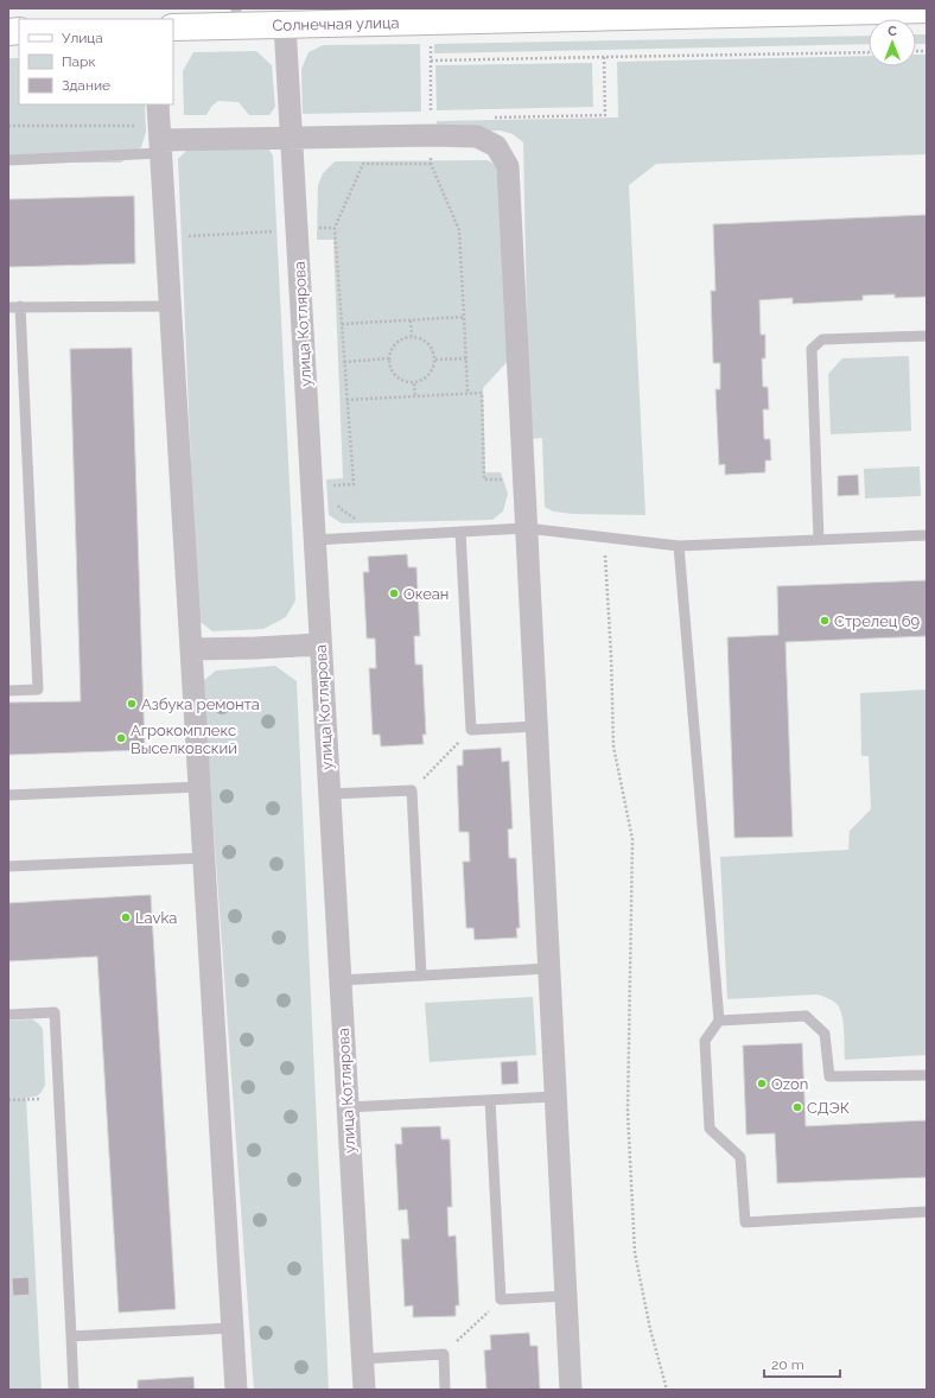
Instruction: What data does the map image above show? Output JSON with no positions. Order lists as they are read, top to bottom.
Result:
{
  "streets": {
    "main road": ["Солнечная улица"],
    "street": ["улица Котлярова"]
  },
  "crossings": [
    ["Солнечная улица", "улица Котлярова"]
  ],
  "places": [
    "Океан",
    "Стрелец 69",
    "Азбука ремонта",
    "Агрокомплекс Выселковский",
    "Lavka",
    "Ozon",
    "СДЭК"
  ],
  "legend": ["Улица", "Парк", "Здание"],
  "scale_bar": "20 m",
  "north": "top"
}
